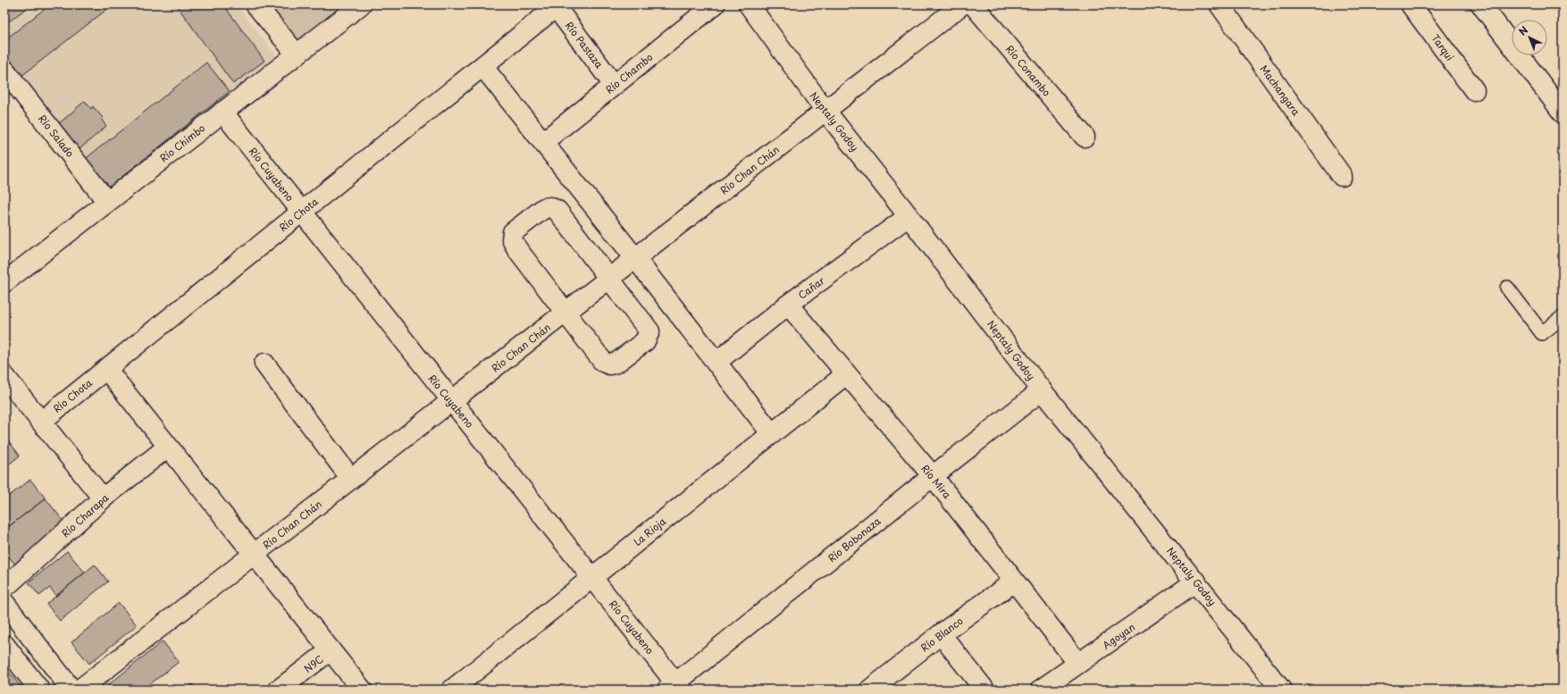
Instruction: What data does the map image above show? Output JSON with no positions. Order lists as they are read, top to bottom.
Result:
{
  "streets": {
    "street": [
      "Río Pastaza",
      "Tarqui",
      "Río Conambo",
      "Río Chambo",
      "Machangara",
      "Neptaly Godoy",
      "Río Salado",
      "Río Chimbo",
      "Río Chan Chán",
      "Río Cuyabeno",
      "Río Chota",
      "Cañar",
      "Río Mira",
      "Río Charapa",
      "La Rioja",
      "Río Bobonaza",
      "Río Blanco",
      "Agoyan",
      "N9C"
    ]
  },
  "crossings": [
    ["Río Pastaza", "Río Chambo"],
    ["Río Pastaza", "Río Chota"],
    ["Neptaly Godoy", "Río Chan Chán"],
    ["Neptaly Godoy", "Cañar"],
    ["Neptaly Godoy", "Río Bobonaza"],
    ["Neptaly Godoy", "Agoyan"],
    ["Río Salado", "Río Chimbo"],
    ["Río Chimbo", "Río Cuyabeno"],
    ["Río Chan Chán", "Río Cuyabeno"],
    ["Río Cuyabeno", "Río Chota"],
    ["Río Cuyabeno", "La Rioja"],
    ["Río Cuyabeno", "Río Bobonaza"],
    ["Cañar", "Río Mira"],
    ["Río Mira", "La Rioja"],
    ["Río Mira", "Río Bobonaza"],
    ["Río Mira", "Río Blanco"],
    ["Río Mira", "Agoyan"]
  ],
  "north": "top left"
}
